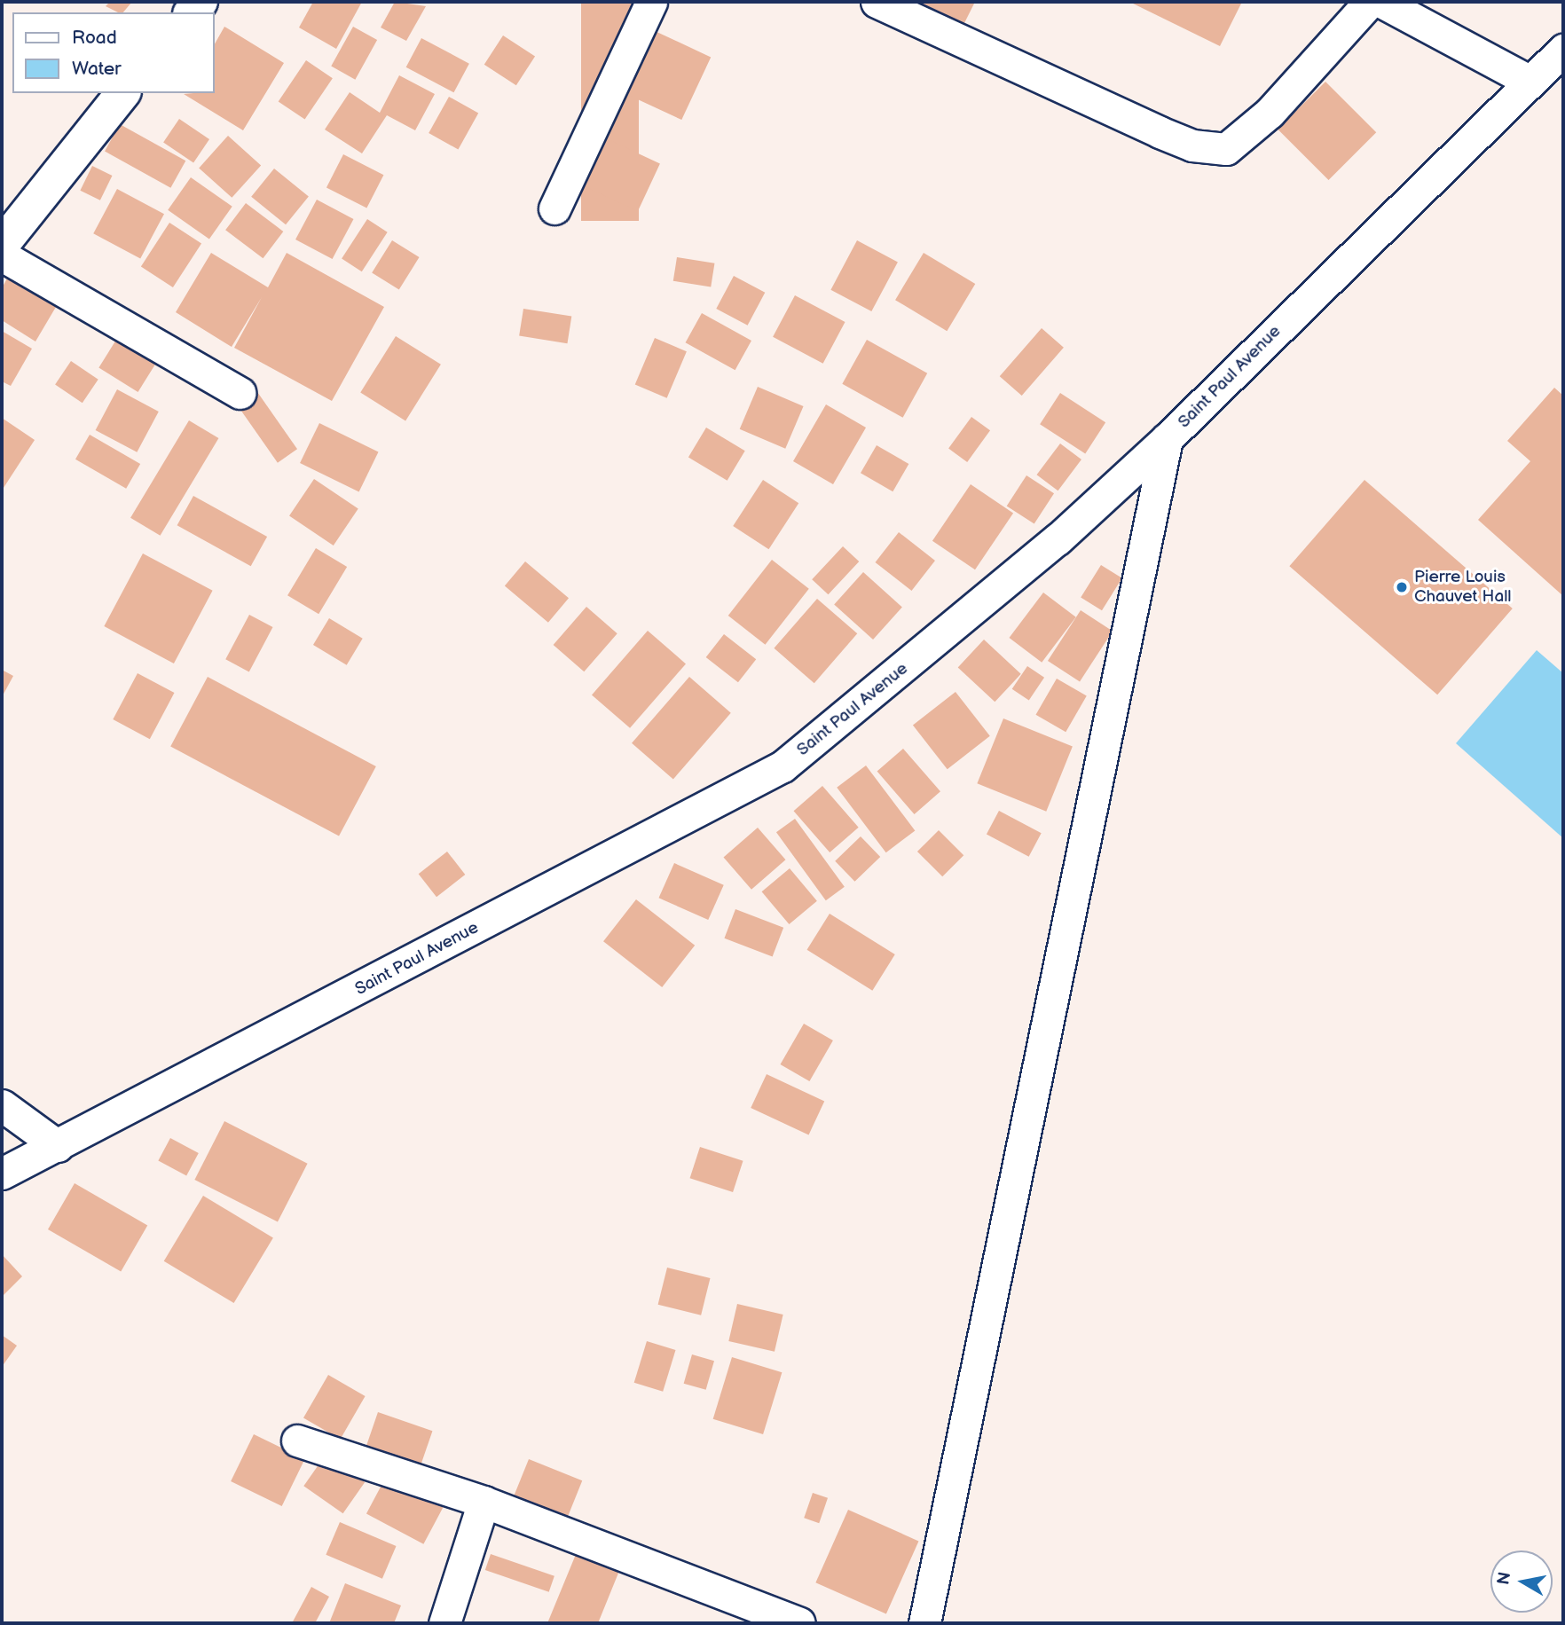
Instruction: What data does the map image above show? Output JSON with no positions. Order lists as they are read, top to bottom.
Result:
{
  "streets": {
    "street": ["Saint Paul Avenue"]
  },
  "places": ["Pierre Louis Chauvet Hall"],
  "legend": ["Road", "Water"],
  "north": "left"
}
